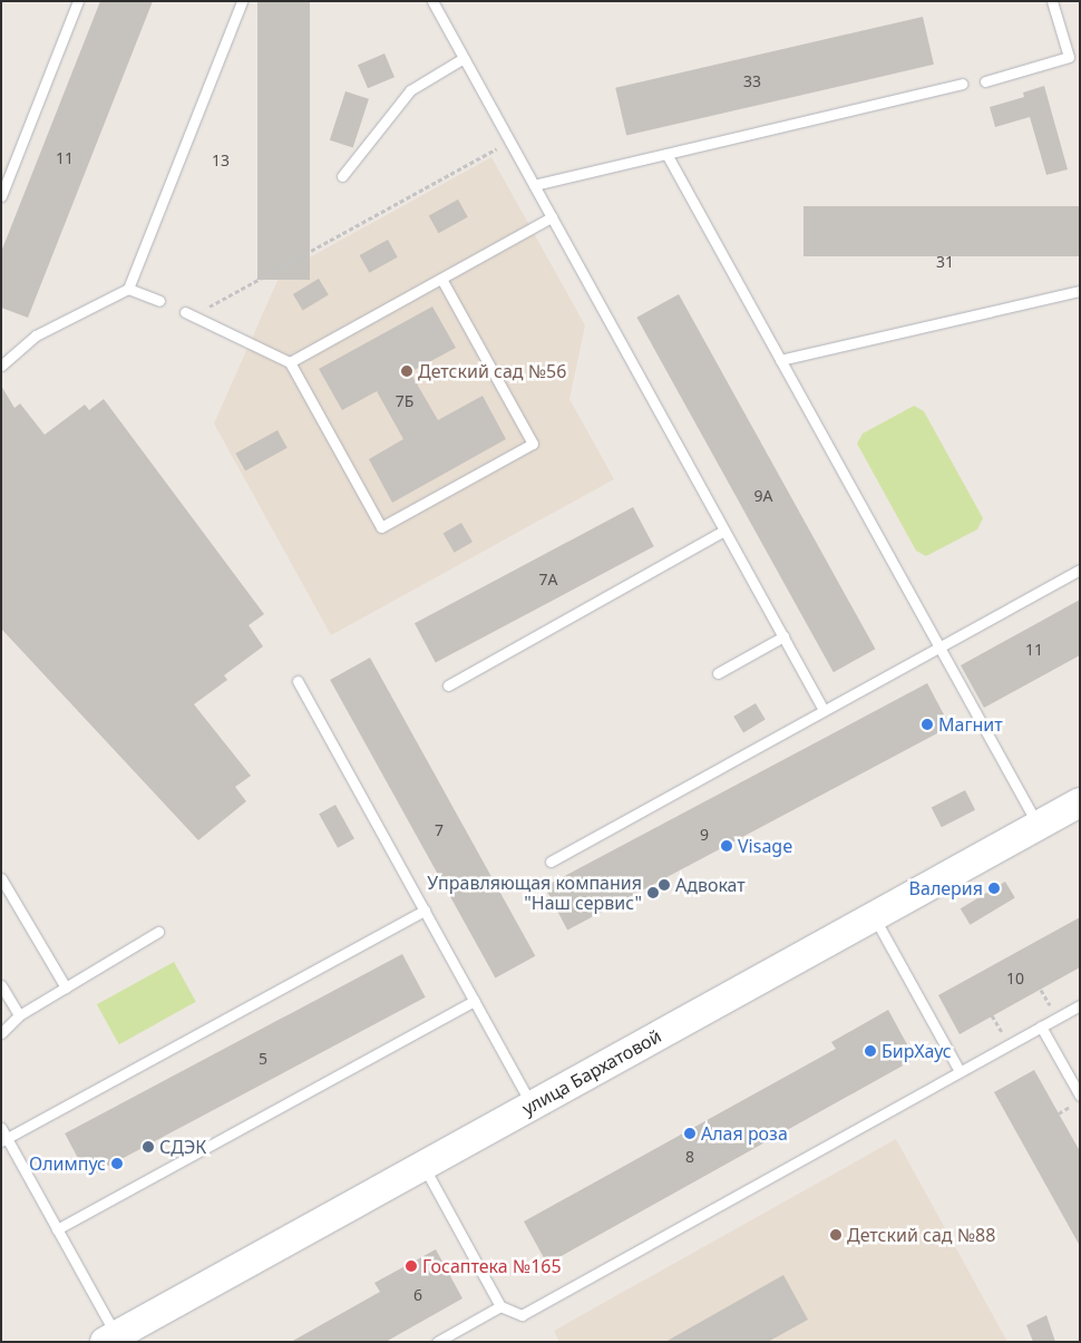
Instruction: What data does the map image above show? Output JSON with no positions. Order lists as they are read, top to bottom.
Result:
{
  "streets": {
    "street": ["улица Бархатовой"]
  },
  "places": [
    "Детский сад №56",
    "Магнит",
    "Visage",
    "Адвокат",
    "Валерия",
    "Управляющая компания \"Наш сервис\"",
    "БирХаус",
    "Алая роза",
    "СДЭК",
    "Олимпус",
    "Детский сад №88",
    "Госаптека №165"
  ],
  "house_numbers": [
    "33",
    "11",
    "13",
    "31",
    "7Б",
    "9А",
    "7А",
    "11",
    "7",
    "9",
    "10",
    "5",
    "8",
    "6"
  ]
}
